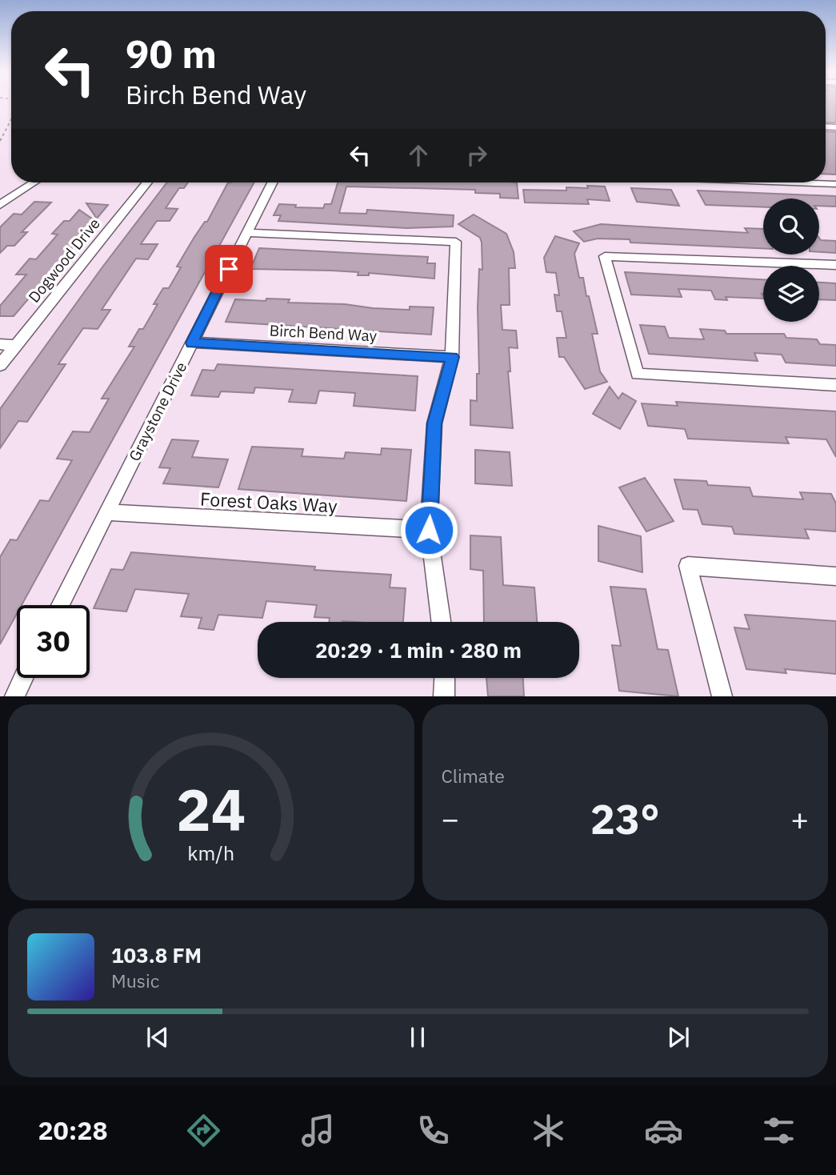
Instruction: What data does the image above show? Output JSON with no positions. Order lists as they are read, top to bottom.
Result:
{
  "streets": {
    "street": [
      "Dogwood Drive",
      "Birch Bend Way",
      "Graystone Drive",
      "Forest Oaks Way"
    ]
  },
  "crossings": [
    ["Birch Bend Way", "Graystone Drive"],
    ["Graystone Drive", "Forest Oaks Way"]
  ],
  "page": {
    "turn": ["90 m", "Birch Bend Way"],
    "limit": "30",
    "trip": "20:29 · 1 min · 280 m",
    "tile": "Climate",
    "heat": ["−", "23°", "+"],
    "song": ["103.8 FM", "Music"],
    "tabs": "20:28",
    "gauge": ["24", "km/h"]
  }
}
